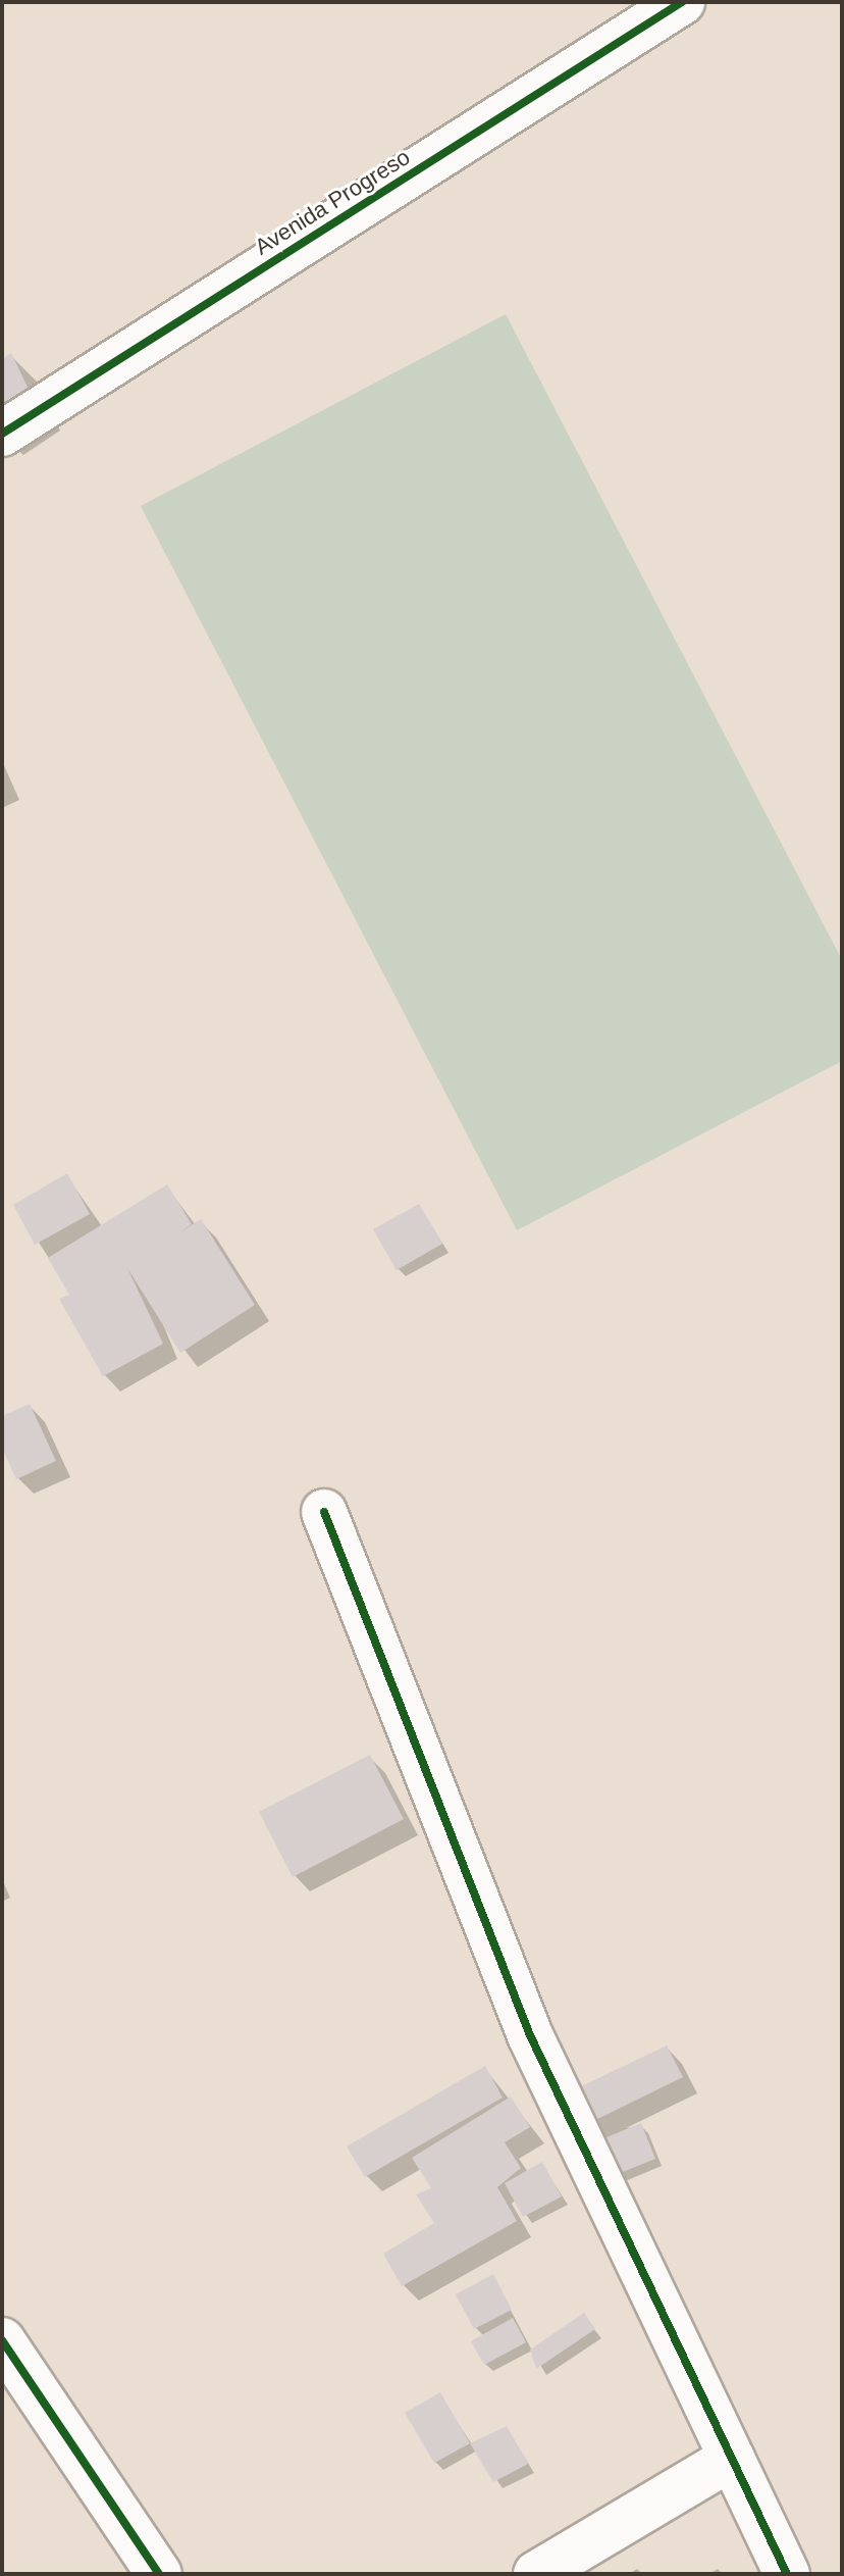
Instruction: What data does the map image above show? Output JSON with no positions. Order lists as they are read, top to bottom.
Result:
{
  "streets": {
    "street": ["Avenida Progreso"]
  }
}
